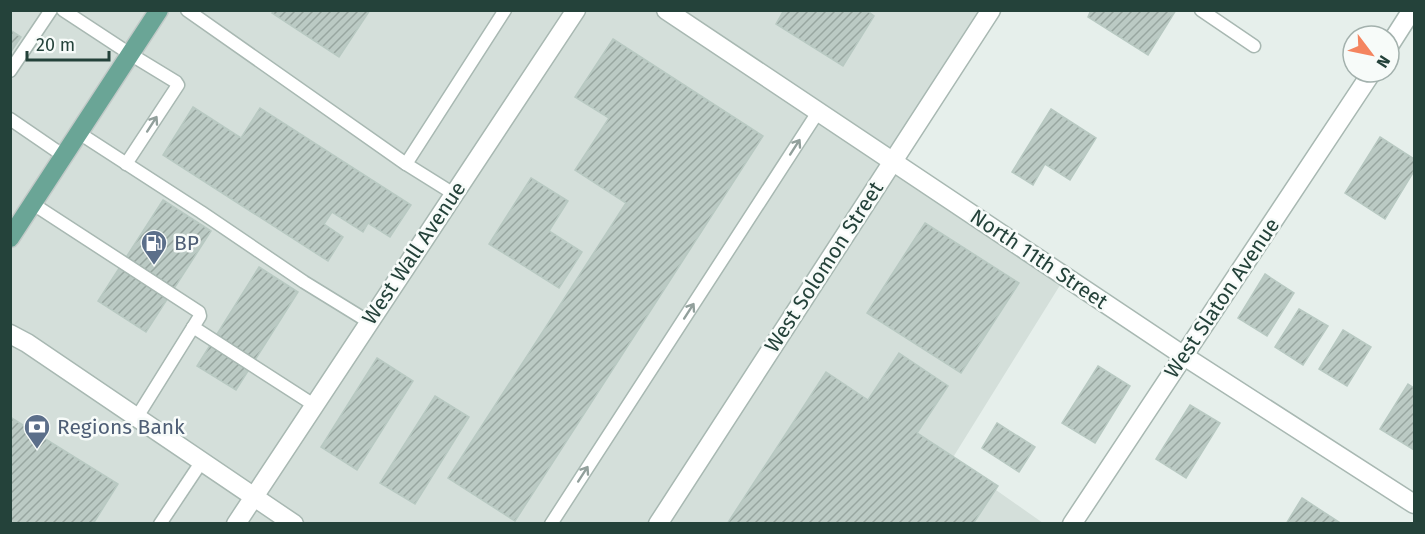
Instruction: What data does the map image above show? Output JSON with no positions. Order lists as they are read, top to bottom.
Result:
{
  "streets": {
    "street": [
      "West Wall Avenue",
      "North 11th Street",
      "West Solomon Street",
      "West Slaton Avenue"
    ]
  },
  "crossings": [
    ["North 11th Street", "West Solomon Street"],
    ["North 11th Street", "West Slaton Avenue"]
  ],
  "places": {
    "fuel station": ["BP"],
    "bank": ["Regions Bank"]
  },
  "scale_bar": "20 m",
  "north": "bottom right"
}
